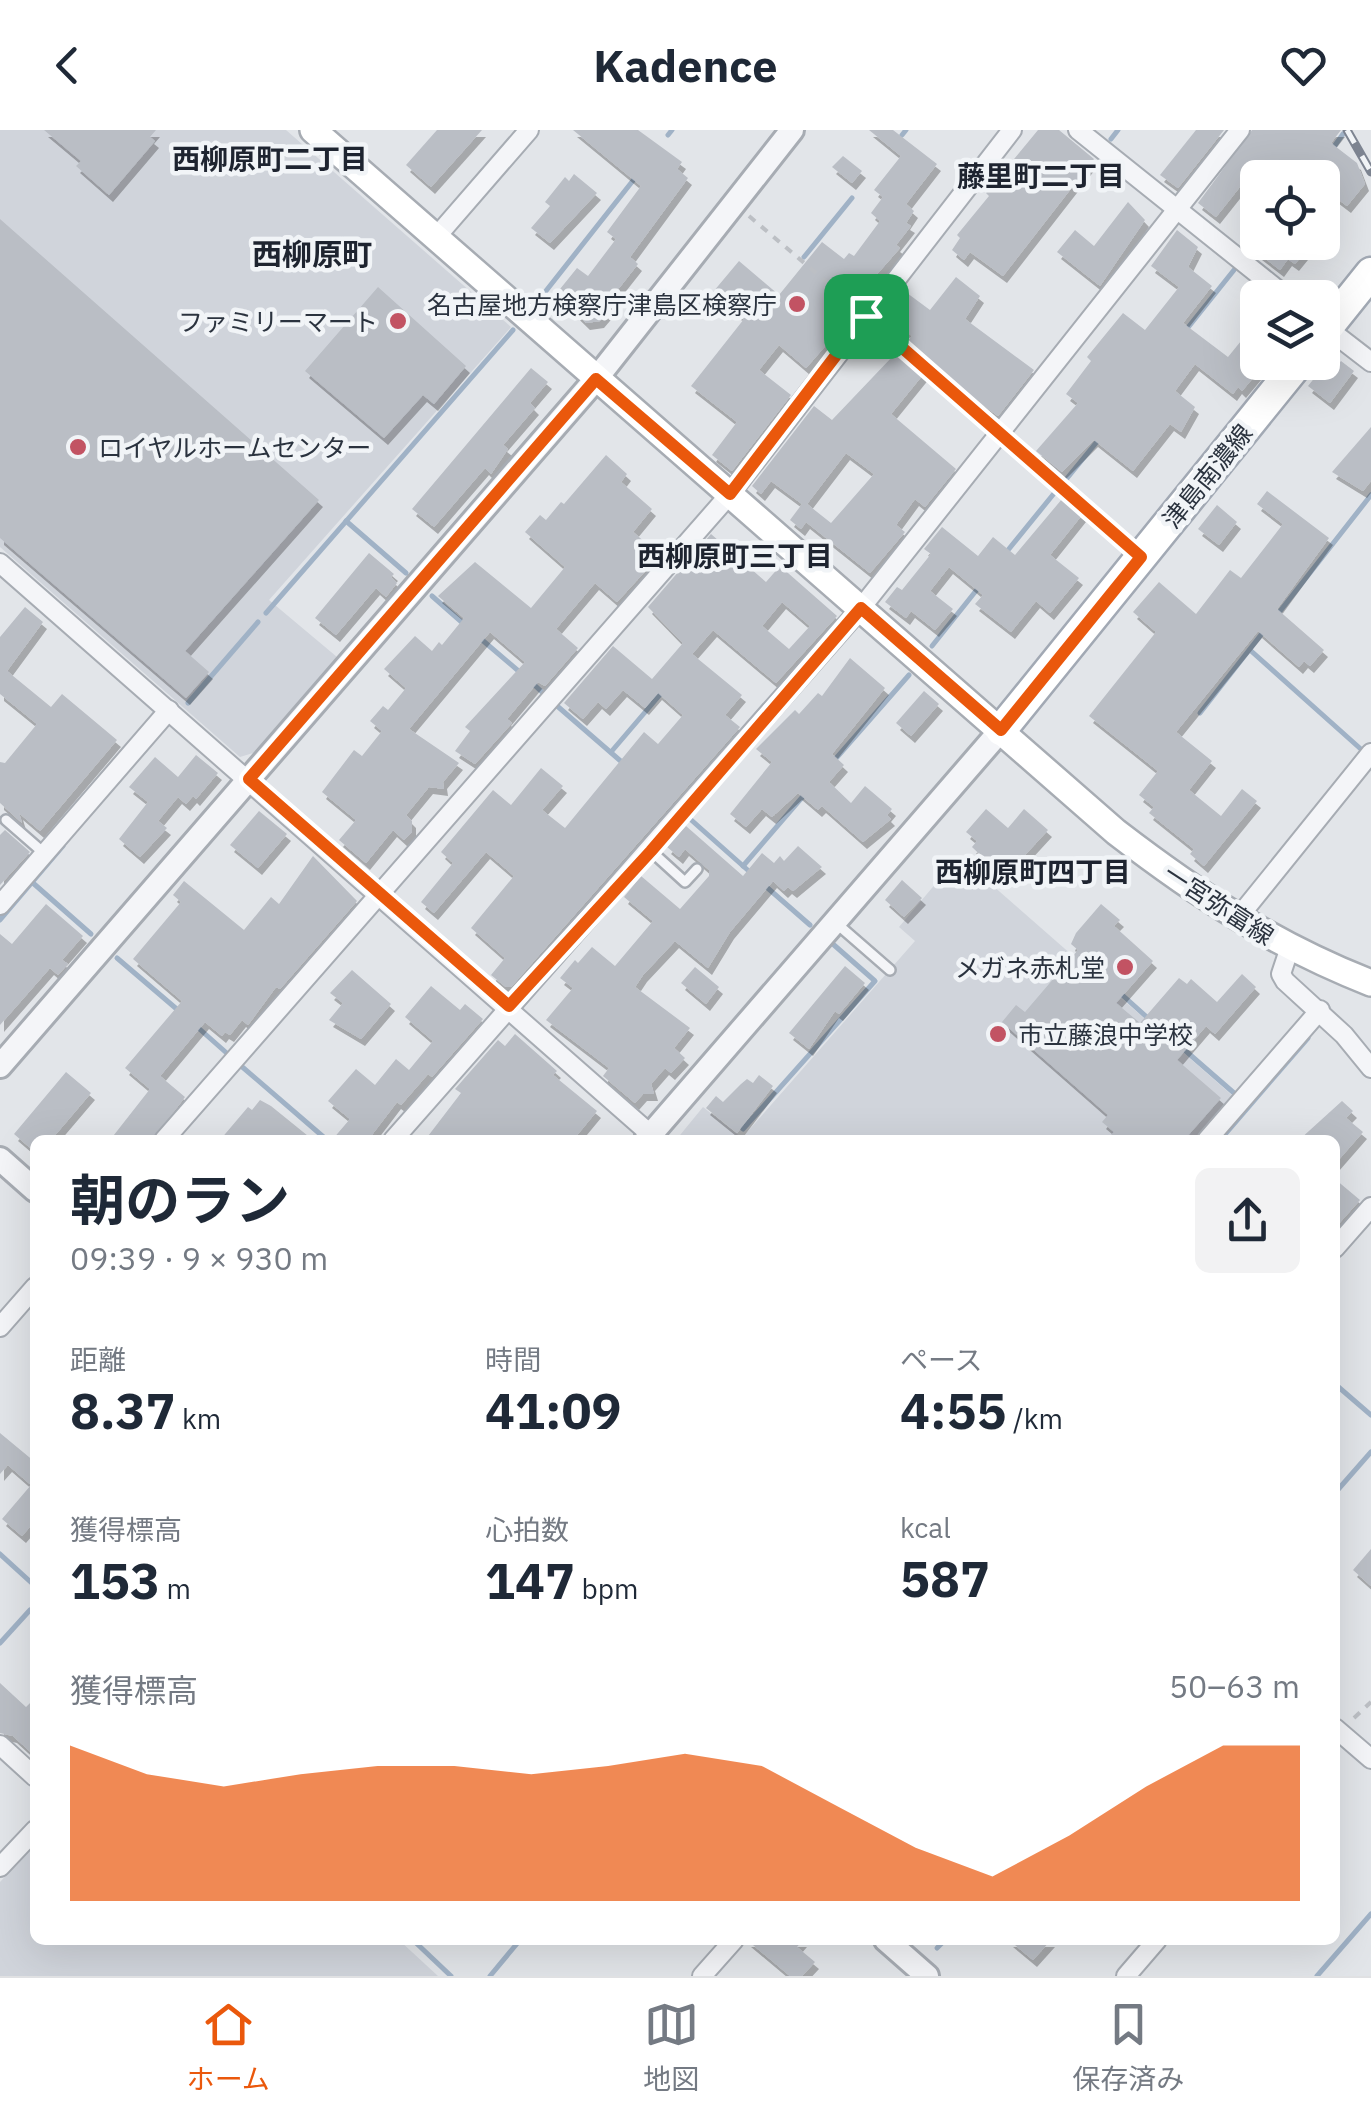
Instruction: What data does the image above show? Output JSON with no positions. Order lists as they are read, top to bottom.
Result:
{
  "streets": {
    "main road": ["津島南濃線", "一宮弥富線"]
  },
  "crossings": [
    ["津島南濃線", "一宮弥富線"]
  ],
  "districts": [
    "西柳原町二丁目",
    "藤里町二丁目",
    "西柳原町",
    "西柳原町三丁目",
    "西柳原町四丁目"
  ],
  "places": [
    "名古屋地方検察庁津島区検察庁",
    "ファミリーマート",
    "ロイヤルホームセンター",
    "メガネ赤札堂",
    "市立藤浪中学校"
  ],
  "page": {
    "header": "Kadence",
    "heading": ["朝のラン", "09:39 · 9 × 930 m"],
    "stats": [
      ["距離", "8.37 km"],
      ["時間", "41:09"],
      ["ペース", "4:55 /km"],
      ["獲得標高", "153 m"],
      ["心拍数", "147 bpm"],
      ["kcal", "587"]
    ],
    "chart": ["獲得標高", "50–63 m"],
    "tabs": ["ホーム", "地図", "保存済み"]
  }
}
